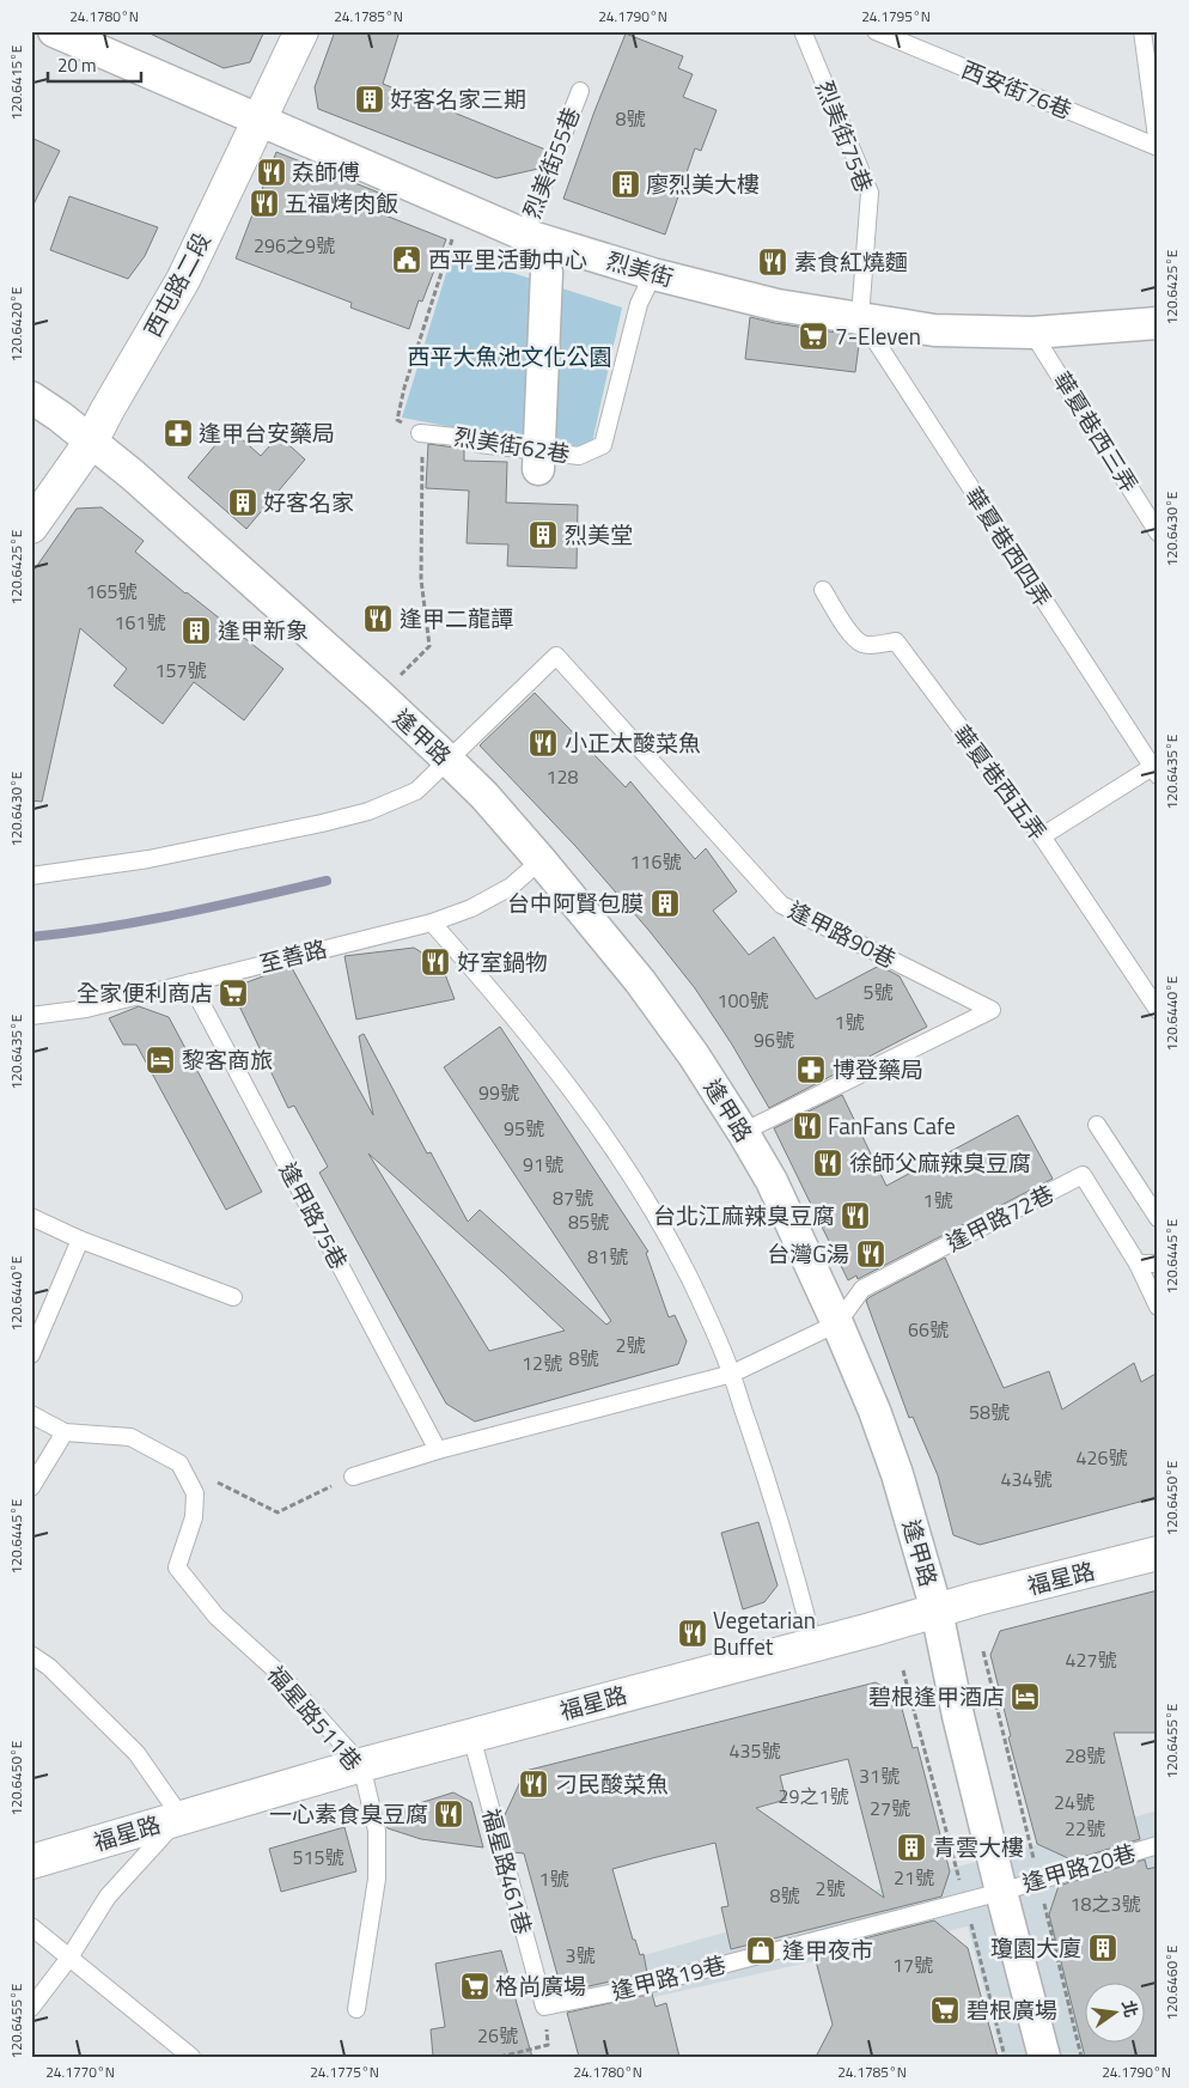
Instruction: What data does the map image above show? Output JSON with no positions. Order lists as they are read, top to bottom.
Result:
{
  "streets": {
    "street": [
      "烈美街",
      "西屯路二段",
      "逢甲路",
      "福星路"
    ],
    "lane": [
      "西安街76巷",
      "烈美街75巷",
      "烈美街55巷",
      "華夏巷西三弄",
      "烈美街62巷",
      "華夏巷西四弄",
      "華夏巷西五弄",
      "逢甲路90巷",
      "至善路",
      "逢甲路75巷",
      "逢甲路72巷",
      "福星路511巷",
      "逢甲路20巷",
      "福星路461巷",
      "逢甲路19巷"
    ]
  },
  "crossings": [
    ["烈美街75巷", "烈美街"],
    ["烈美街75巷", "華夏巷西四弄"],
    ["烈美街55巷", "烈美街"],
    ["烈美街", "西屯路二段"],
    ["烈美街", "華夏巷西三弄"],
    ["烈美街", "烈美街62巷"],
    ["烈美街", "華夏巷西四弄"],
    ["西屯路二段", "逢甲路"],
    ["逢甲路", "逢甲路90巷"],
    ["逢甲路", "至善路"],
    ["逢甲路", "逢甲路72巷"],
    ["逢甲路", "福星路"],
    ["逢甲路", "逢甲路20巷"],
    ["逢甲路", "逢甲路19巷"],
    ["至善路", "逢甲路75巷"],
    ["福星路", "福星路511巷"],
    ["福星路", "福星路461巷"],
    ["逢甲路20巷", "逢甲路19巷"],
    ["福星路461巷", "逢甲路19巷"]
  ],
  "parks": ["西平大魚池文化公園"],
  "places": {
    "building": [
      "好客名家三期",
      "廖烈美大樓",
      "好客名家",
      "烈美堂",
      "逢甲新象",
      "台中阿賢包膜",
      "青雲大樓",
      "瓊園大廈"
    ],
    "restaurant": [
      "𡘙師傅",
      "五福烤肉飯",
      "素食紅燒麵",
      "逢甲二龍譚",
      "小正太酸菜魚",
      "好室鍋物",
      "FanFans Cafe",
      "徐師父麻辣臭豆腐",
      "台北江麻辣臭豆腐",
      "台灣G湯",
      "Vegetarian Buffet",
      "刁民酸菜魚",
      "一心素食臭豆腐"
    ],
    "public building": ["西平里活動中心"],
    "supermarket": [
      "7-Eleven",
      "全家便利商店",
      "格尚廣場",
      "碧根廣場"
    ],
    "pharmacy": ["逢甲台安藥局", "博登藥局"],
    "hotel": ["黎客商旅", "碧根逢甲酒店"],
    "shop": ["逢甲夜市"]
  },
  "house_numbers": [
    "8號",
    "296之9號",
    "165號",
    "161號",
    "157號",
    "128",
    "116號",
    "5號",
    "100號",
    "1號",
    "96號",
    "99號",
    "95號",
    "91號",
    "87號",
    "1號",
    "85號",
    "81號",
    "66號",
    "2號",
    "8號",
    "12號",
    "58號",
    "426號",
    "434號",
    "427號",
    "435號",
    "28號",
    "31號",
    "29之1號",
    "24號",
    "27號",
    "22號",
    "515號",
    "21號",
    "1號",
    "2號",
    "8號",
    "18之3號",
    "3號",
    "17號",
    "26號"
  ],
  "scale_bar": "20 m",
  "north": "right",
  "coordinates": [
    "24.1780°N",
    "24.1785°N",
    "24.1790°N",
    "24.1795°N",
    "120.6415°E",
    "120.6425°E",
    "120.6420°E",
    "120.6430°E",
    "120.6435°E",
    "120.6440°E",
    "120.6445°E",
    "120.6450°E",
    "120.6455°E",
    "120.6460°E",
    "24.1770°N",
    "24.1775°N"
  ]
}
